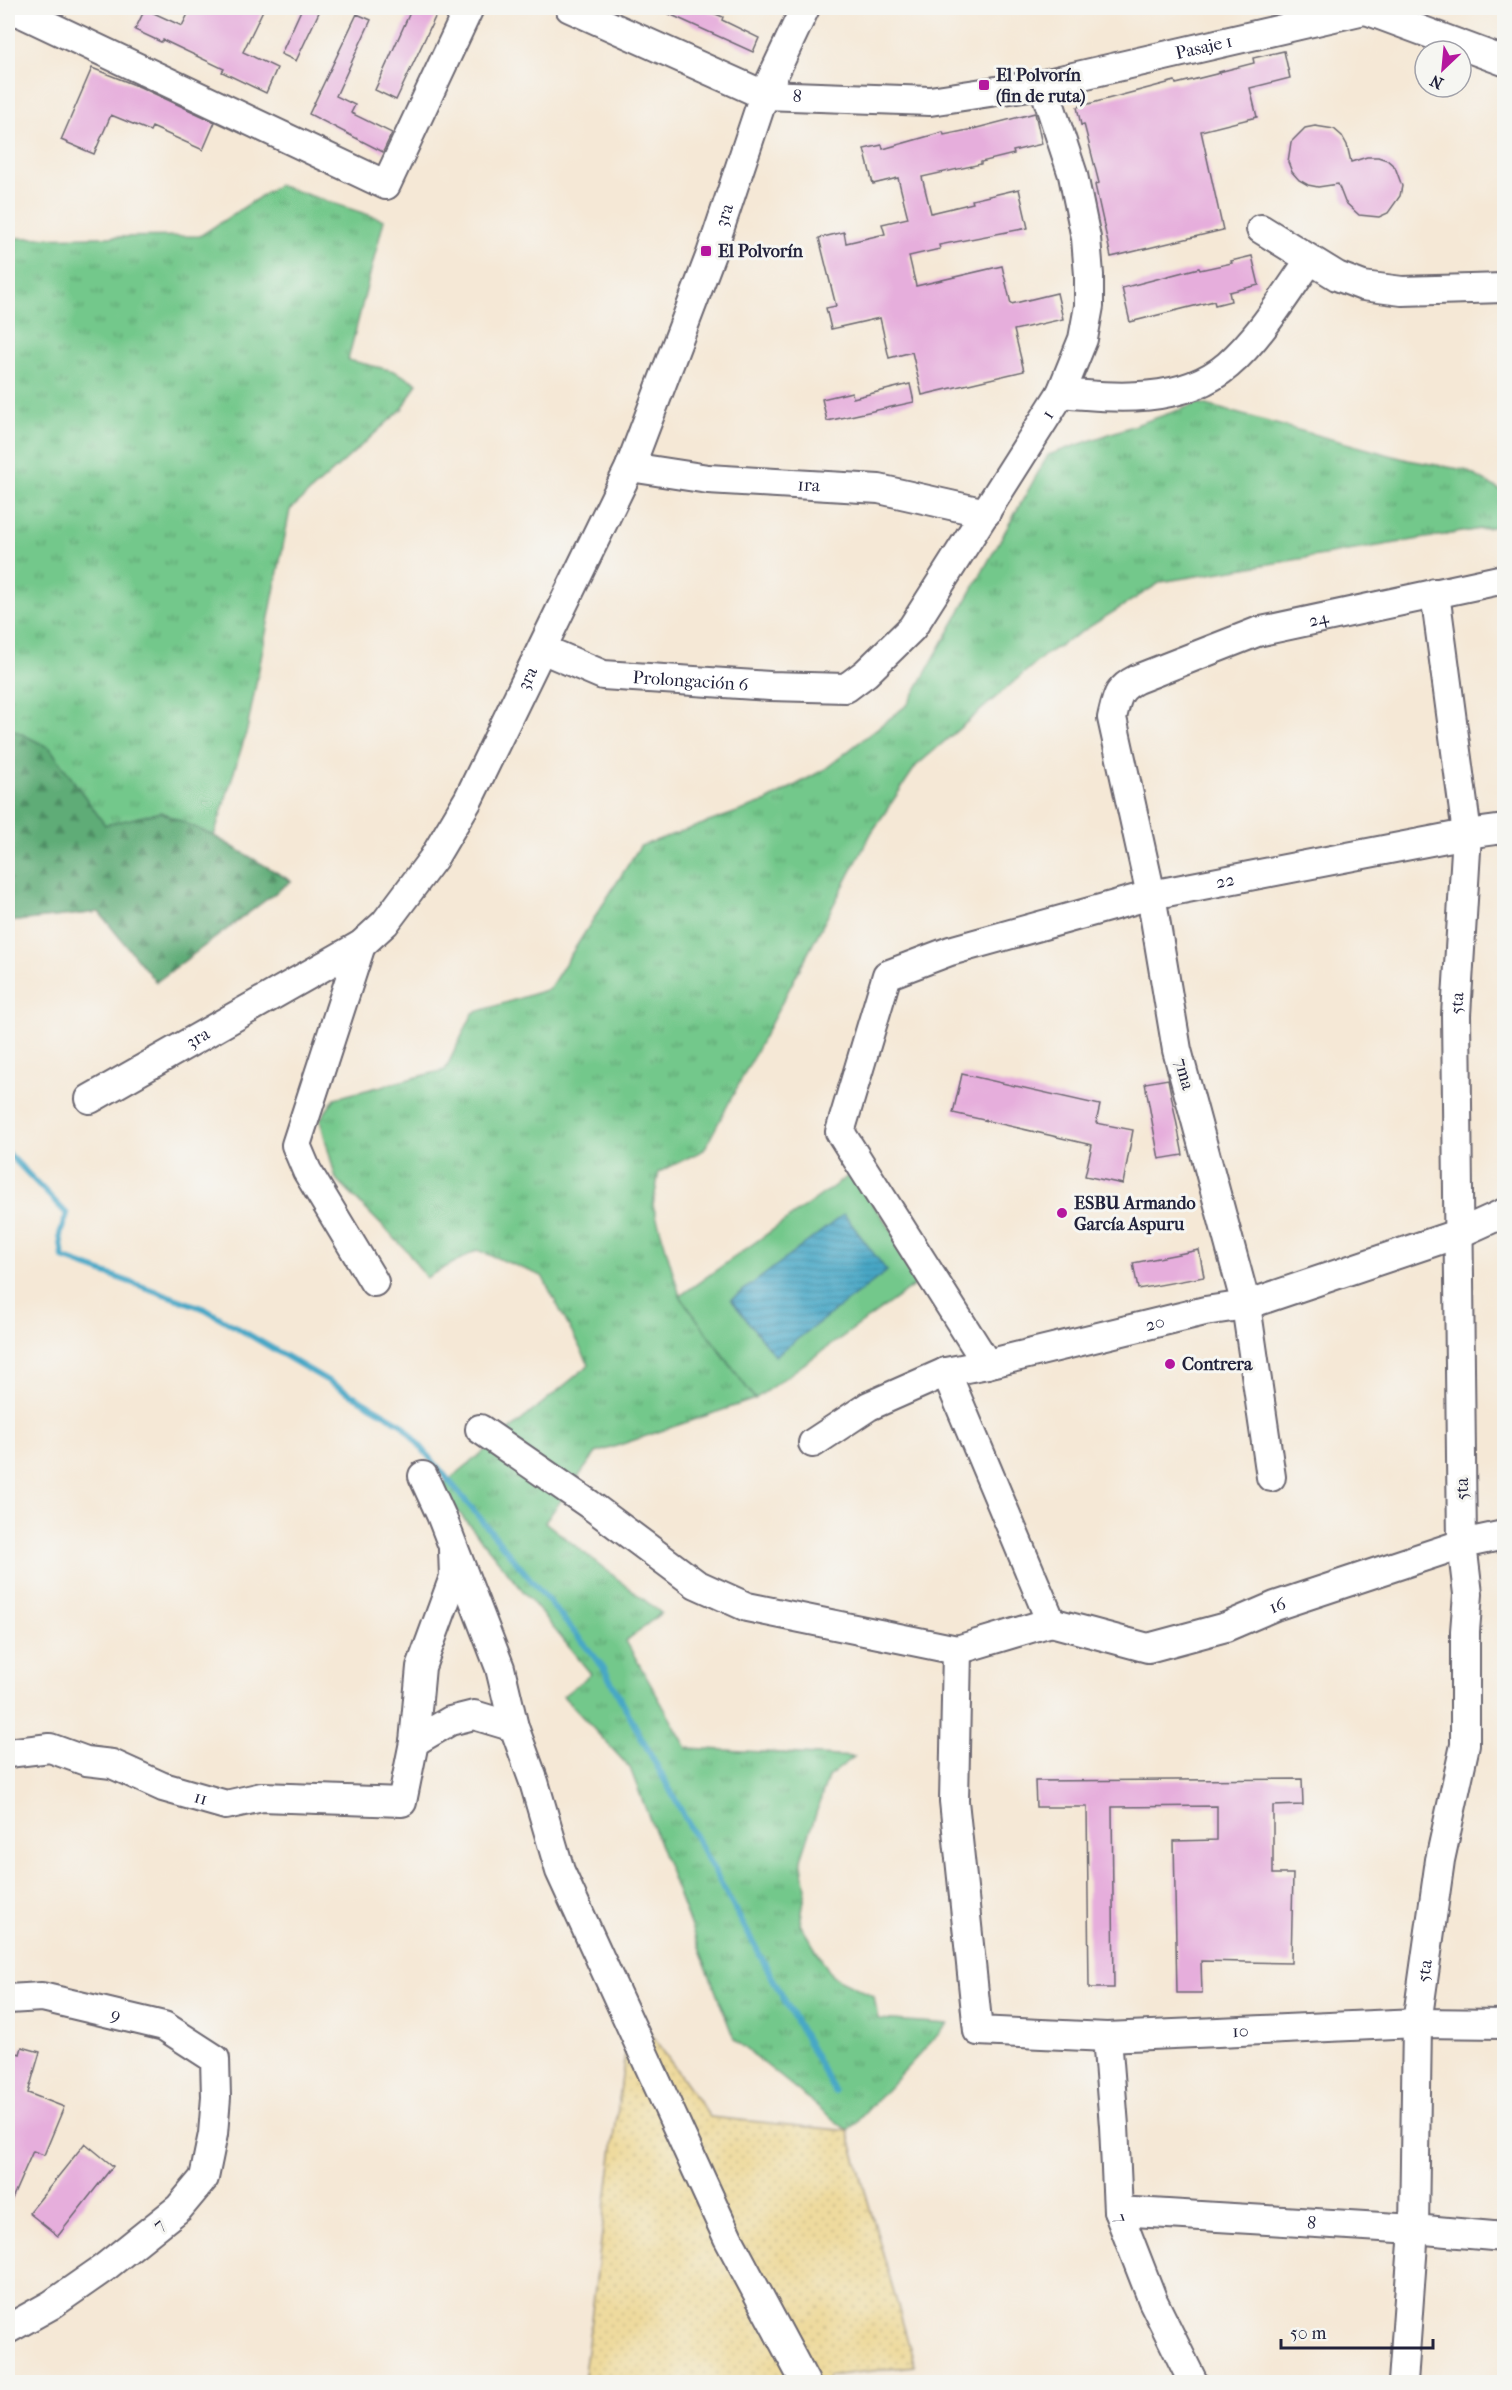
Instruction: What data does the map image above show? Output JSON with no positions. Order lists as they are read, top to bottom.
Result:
{
  "streets": {
    "street": [
      "Pasaje 1",
      "8",
      "3ra",
      "1",
      "1ra",
      "24",
      "Prolongación 6",
      "22",
      "5ta",
      "7ma",
      "20",
      "16",
      "11",
      "9",
      "10",
      "7"
    ]
  },
  "crossings": [
    ["Pasaje 1", "8"],
    ["Pasaje 1", "1"],
    ["8", "3ra"],
    ["8", "1"],
    ["8", "5ta"],
    ["8", "7"],
    ["3ra", "1ra"],
    ["3ra", "Prolongación 6"],
    ["1", "1ra"],
    ["1", "Prolongación 6"],
    ["24", "5ta"],
    ["24", "7ma"],
    ["22", "5ta"],
    ["22", "7ma"],
    ["22", "20"],
    ["5ta", "20"],
    ["5ta", "16"],
    ["5ta", "10"],
    ["7ma", "20"],
    ["9", "7"],
    ["10", "7"]
  ],
  "places": {
    "transit": ["El Polvorín (fin de ruta)", "El Polvorín"],
    "other": ["ESBU Armando García Aspuru", "Contrera"]
  },
  "scale_bar": "50 m",
  "north": "bottom left"
}
